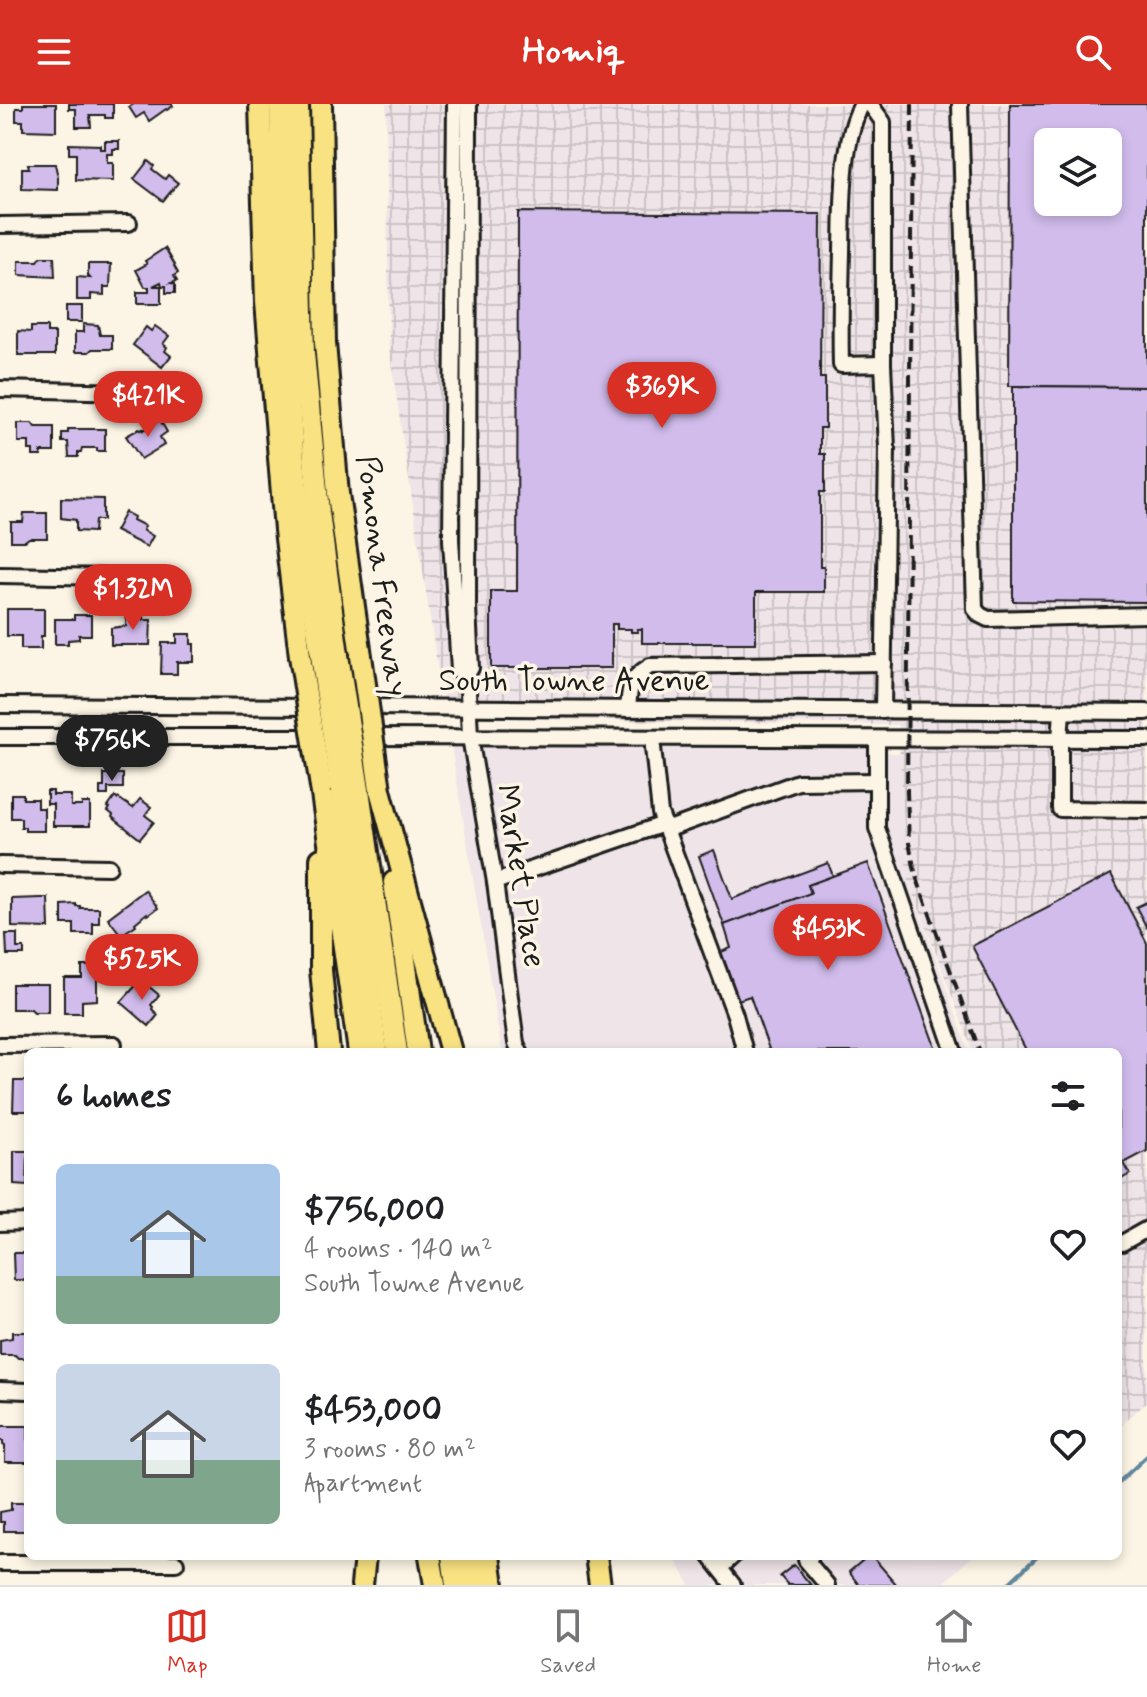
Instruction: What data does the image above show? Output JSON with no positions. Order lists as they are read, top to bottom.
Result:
{
  "streets": {
    "highway": ["Pomona Freeway"],
    "street": ["South Towne Avenue", "Market Place"]
  },
  "crossings": [
    ["South Towne Avenue", "Market Place"]
  ],
  "page": {
    "header": "Homiq",
    "price": [
      "$369K",
      "$421K",
      "$1.32M",
      "$756K",
      "$453K",
      "$525K"
    ],
    "heading": "6 homes",
    "list": [
      {
        "name": "$756,000",
        "note": "4 rooms · 140 m² · South Towne Avenue"
      },
      {
        "name": "$453,000",
        "note": "3 rooms · 80 m² · Apartment"
      }
    ],
    "tabs": ["Map", "Saved", "Home"]
  }
}
